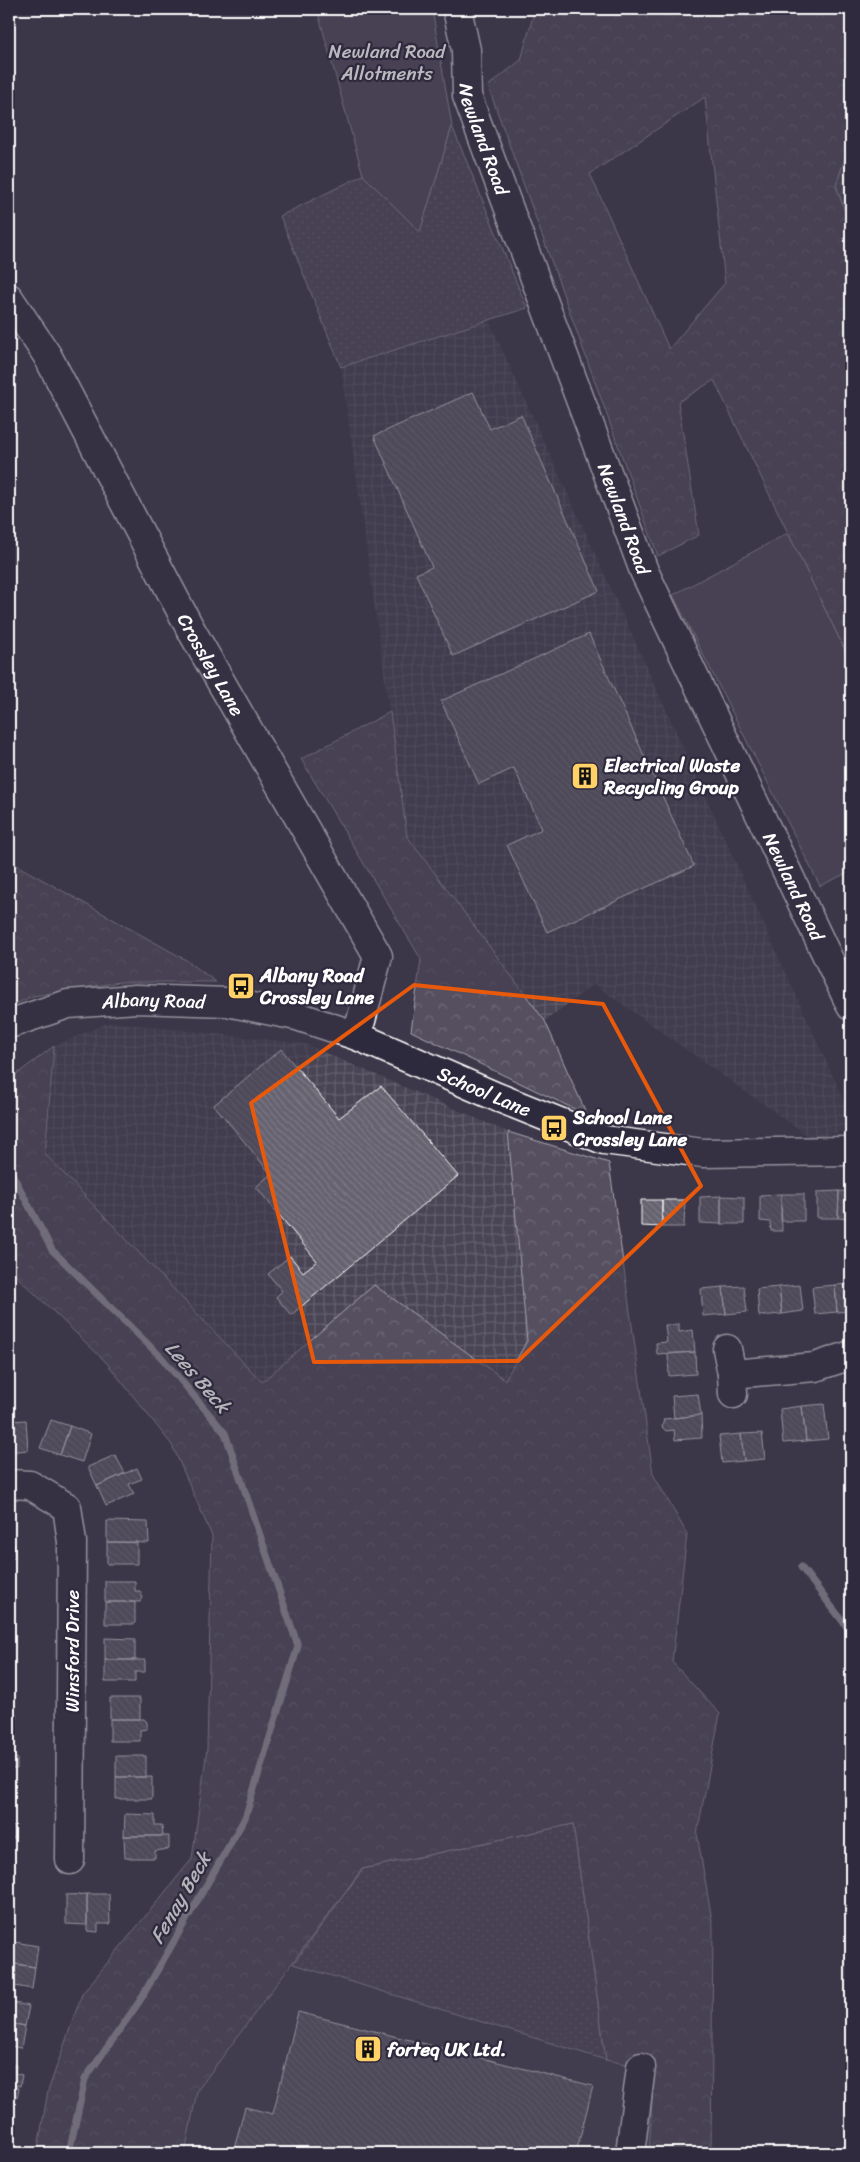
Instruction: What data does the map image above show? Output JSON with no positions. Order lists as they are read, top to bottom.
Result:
{
  "streets": {
    "street": [
      "Newland Road",
      "Crossley Lane",
      "Albany Road",
      "School Lane",
      "Winsford Drive"
    ]
  },
  "crossings": [
    ["Crossley Lane", "Albany Road"],
    ["Crossley Lane", "School Lane"],
    ["Albany Road", "School Lane"]
  ],
  "water": ["Lees Beck", "Fenay Beck"],
  "parks": ["Newland Road Allotments"],
  "places": {
    "building": ["Electrical Waste Recycling Group", "forteq UK Ltd."],
    "bus stop": ["Albany Road Crossley Lane", "School Lane Crossley Lane"]
  }
}
